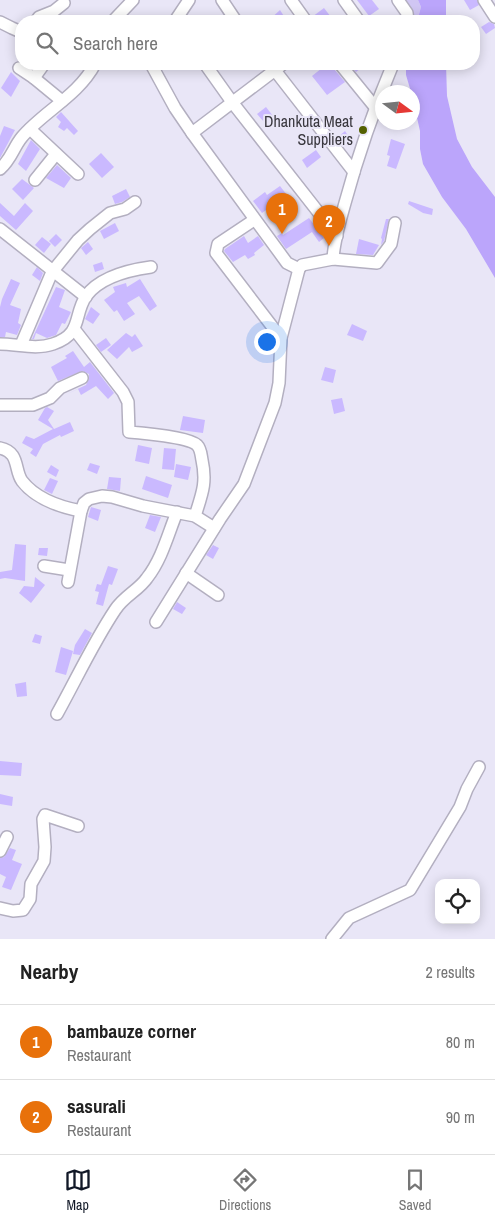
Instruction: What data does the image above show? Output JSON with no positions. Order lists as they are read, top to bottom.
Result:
{
  "places": ["Dhankuta Meat Suppliers"],
  "north": "right",
  "page": {
    "search": "Search here",
    "pins": ["1", "2"],
    "heading": ["Nearby", "2 results"],
    "list": [
      {
        "mark": "1",
        "name": "bambauze corner",
        "note": "Restaurant",
        "value": "80 m"
      },
      {
        "mark": "2",
        "name": "sasurali",
        "note": "Restaurant",
        "value": "90 m"
      }
    ],
    "nav": ["Map", "Directions", "Saved"]
  }
}
